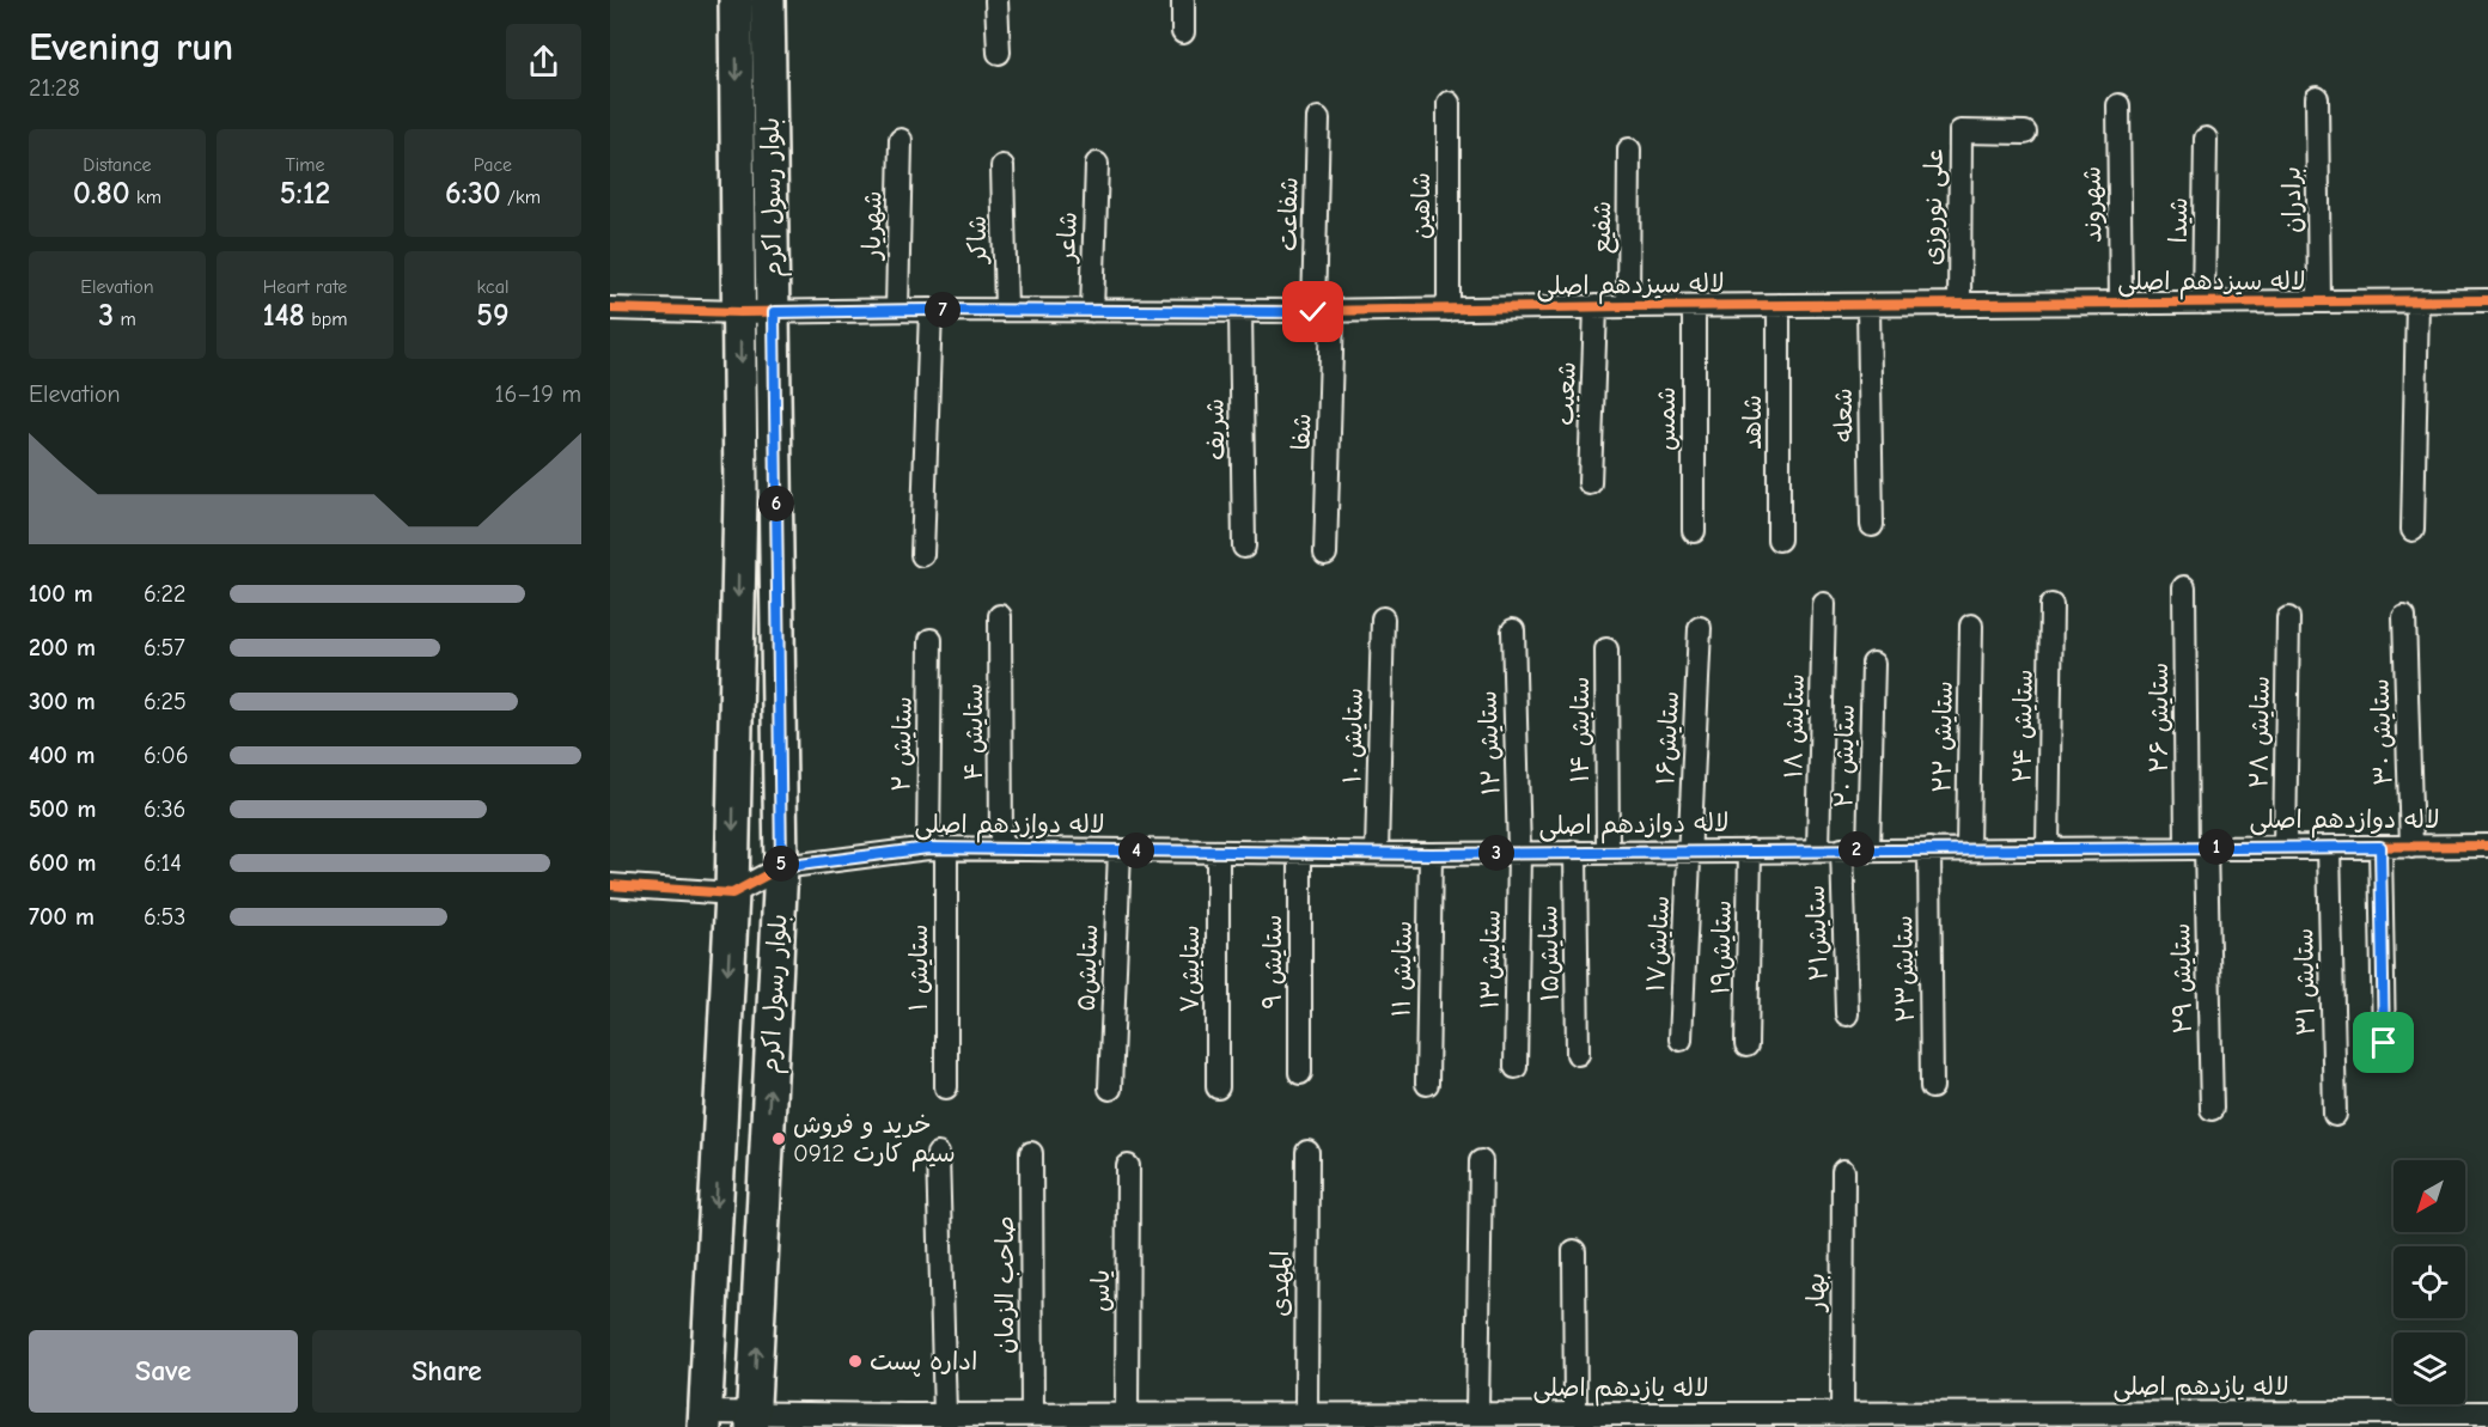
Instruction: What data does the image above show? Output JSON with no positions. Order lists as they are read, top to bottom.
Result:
{
  "streets": {
    "main road": ["بلوار رسول اکرم"],
    "street": [
      "برادران",
      "شهروند",
      "شاهین",
      "علی نوروزی",
      "شفاعت",
      "شیدا",
      "شهریار",
      "شفیع",
      "شاعر",
      "شاکر",
      "لاله سیزدهم اصلی",
      "شعیب",
      "شعله",
      "شمس",
      "شاهد",
      "شریف",
      "شفا",
      "ستایش ۲۶",
      "ستایش ۱۸",
      "ستایش ۲۴",
      "ستایش ۱۴",
      "ستایش ۴",
      "ستایش ۲۸",
      "ستایش ۳۰",
      "ستایش ۱۰",
      "ستایش ۲۲",
      "ستایش۱۶",
      "ستایش ۱۲",
      "ستایش ۲",
      "ستایش ۲۰",
      "لاله دوازدهم اصلی",
      "ستایش۲۱",
      "ستایش۱۷",
      "ستایش۱۹",
      "ستایش۱۵",
      "ستایش۱۳",
      "ستایش ۹",
      "ستایش ۱",
      "ستایش۵",
      "ستایش۷",
      "ستایش ۱۱",
      "ستایش۲۳",
      "ستایش ۲۹",
      "ستایش ۳۱",
      "المهدی",
      "صاحب الزمان",
      "یاس",
      "بهار",
      "لاله یازدهم اصلی"
    ]
  },
  "crossings": [
    ["بلوار رسول اکرم", "لاله سیزدهم اصلی"],
    ["بلوار رسول اکرم", "لاله دوازدهم اصلی"],
    ["بلوار رسول اکرم", "لاله یازدهم اصلی"],
    ["برادران", "لاله سیزدهم اصلی"],
    ["شهروند", "لاله سیزدهم اصلی"],
    ["شاهین", "لاله سیزدهم اصلی"],
    ["علی نوروزی", "لاله سیزدهم اصلی"],
    ["شفاعت", "لاله سیزدهم اصلی"],
    ["شفاعت", "شفا"],
    ["شیدا", "لاله سیزدهم اصلی"],
    ["شهریار", "لاله سیزدهم اصلی"],
    ["شفیع", "لاله سیزدهم اصلی"],
    ["شاعر", "لاله سیزدهم اصلی"],
    ["شاکر", "لاله سیزدهم اصلی"],
    ["لاله سیزدهم اصلی", "شعیب"],
    ["لاله سیزدهم اصلی", "شعله"],
    ["لاله سیزدهم اصلی", "شمس"],
    ["لاله سیزدهم اصلی", "شاهد"],
    ["لاله سیزدهم اصلی", "شریف"],
    ["لاله سیزدهم اصلی", "شفا"],
    ["ستایش ۲۶", "لاله دوازدهم اصلی"],
    ["ستایش ۲۶", "ستایش ۲۹"],
    ["ستایش ۱۸", "لاله دوازدهم اصلی"],
    ["ستایش ۲۴", "لاله دوازدهم اصلی"],
    ["ستایش ۱۴", "لاله دوازدهم اصلی"],
    ["ستایش ۴", "لاله دوازدهم اصلی"],
    ["ستایش ۲۸", "لاله دوازدهم اصلی"],
    ["ستایش ۳۰", "لاله دوازدهم اصلی"],
    ["ستایش ۱۰", "لاله دوازدهم اصلی"],
    ["ستایش ۲۲", "لاله دوازدهم اصلی"],
    ["ستایش۱۶", "لاله دوازدهم اصلی"],
    ["ستایش۱۶", "ستایش۱۷"],
    ["ستایش ۱۲", "لاله دوازدهم اصلی"],
    ["ستایش ۱۲", "ستایش۱۳"],
    ["ستایش ۲", "لاله دوازدهم اصلی"],
    ["ستایش ۲", "ستایش ۱"],
    ["ستایش ۲۰", "لاله دوازدهم اصلی"],
    ["لاله دوازدهم اصلی", "ستایش۲۱"],
    ["لاله دوازدهم اصلی", "ستایش۱۷"],
    ["لاله دوازدهم اصلی", "ستایش۱۹"],
    ["لاله دوازدهم اصلی", "ستایش۱۵"],
    ["لاله دوازدهم اصلی", "ستایش۱۳"],
    ["لاله دوازدهم اصلی", "ستایش ۹"],
    ["لاله دوازدهم اصلی", "ستایش ۱"],
    ["لاله دوازدهم اصلی", "ستایش۵"],
    ["لاله دوازدهم اصلی", "ستایش۷"],
    ["لاله دوازدهم اصلی", "ستایش ۱۱"],
    ["لاله دوازدهم اصلی", "ستایش۲۳"],
    ["لاله دوازدهم اصلی", "ستایش ۲۹"],
    ["لاله دوازدهم اصلی", "ستایش ۳۱"],
    ["المهدی", "لاله یازدهم اصلی"],
    ["صاحب الزمان", "لاله یازدهم اصلی"],
    ["یاس", "لاله یازدهم اصلی"],
    ["بهار", "لاله یازدهم اصلی"]
  ],
  "places": ["خرید و فروش سیم کارت 0912", "اداره پست"],
  "north": "bottom left",
  "page": {
    "heading": ["Evening run", "21:28"],
    "stats": [
      ["Distance", "0.80 km"],
      ["Time", "5:12"],
      ["Pace", "6:30 /km"],
      ["Elevation", "3 m"],
      ["Heart rate", "148 bpm"],
      ["kcal", "59"]
    ],
    "pins": [
      "7",
      "6",
      "1",
      "2",
      "4",
      "3",
      "5"
    ],
    "chart": ["Elevation", "16–19 m"],
    "list": [
      {
        "name": "100 m",
        "note": "6:22"
      },
      {
        "name": "200 m",
        "note": "6:57"
      },
      {
        "name": "300 m",
        "note": "6:25"
      },
      {
        "name": "400 m",
        "note": "6:06"
      },
      {
        "name": "500 m",
        "note": "6:36"
      },
      {
        "name": "600 m",
        "note": "6:14"
      },
      {
        "name": "700 m",
        "note": "6:53"
      }
    ],
    "buttons": ["Save", "Share"]
  }
}
